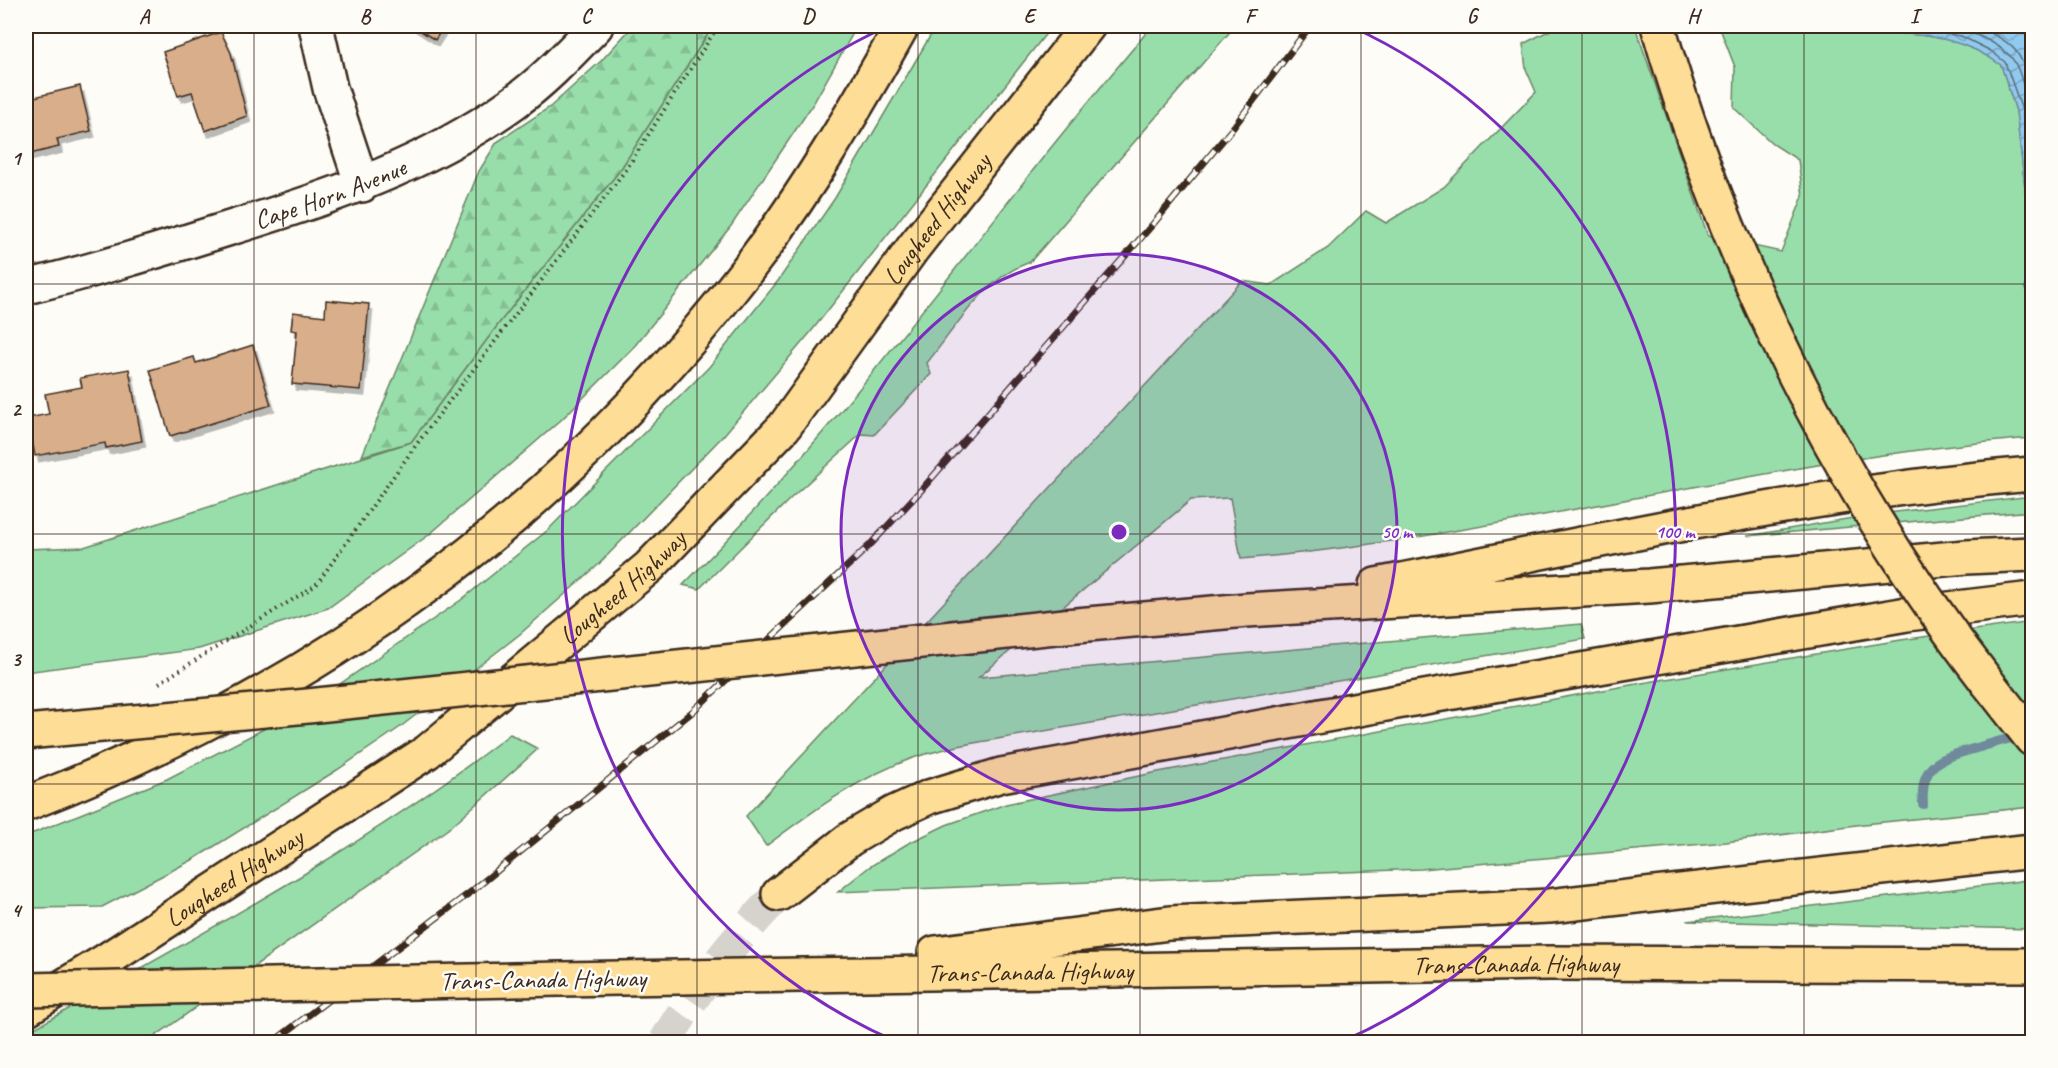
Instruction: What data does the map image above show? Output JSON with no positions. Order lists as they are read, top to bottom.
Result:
{
  "streets": {
    "main road": ["Lougheed Highway", "Trans-Canada Highway"],
    "street": ["Cape Horn Avenue"]
  },
  "grid": {
    "columns": [
      "A",
      "B",
      "C",
      "D",
      "E",
      "F",
      "G",
      "H",
      "I"
    ],
    "rows": [
      "1",
      "2",
      "3",
      "4"
    ]
  },
  "rings": ["50 m", "100 m"]
}
